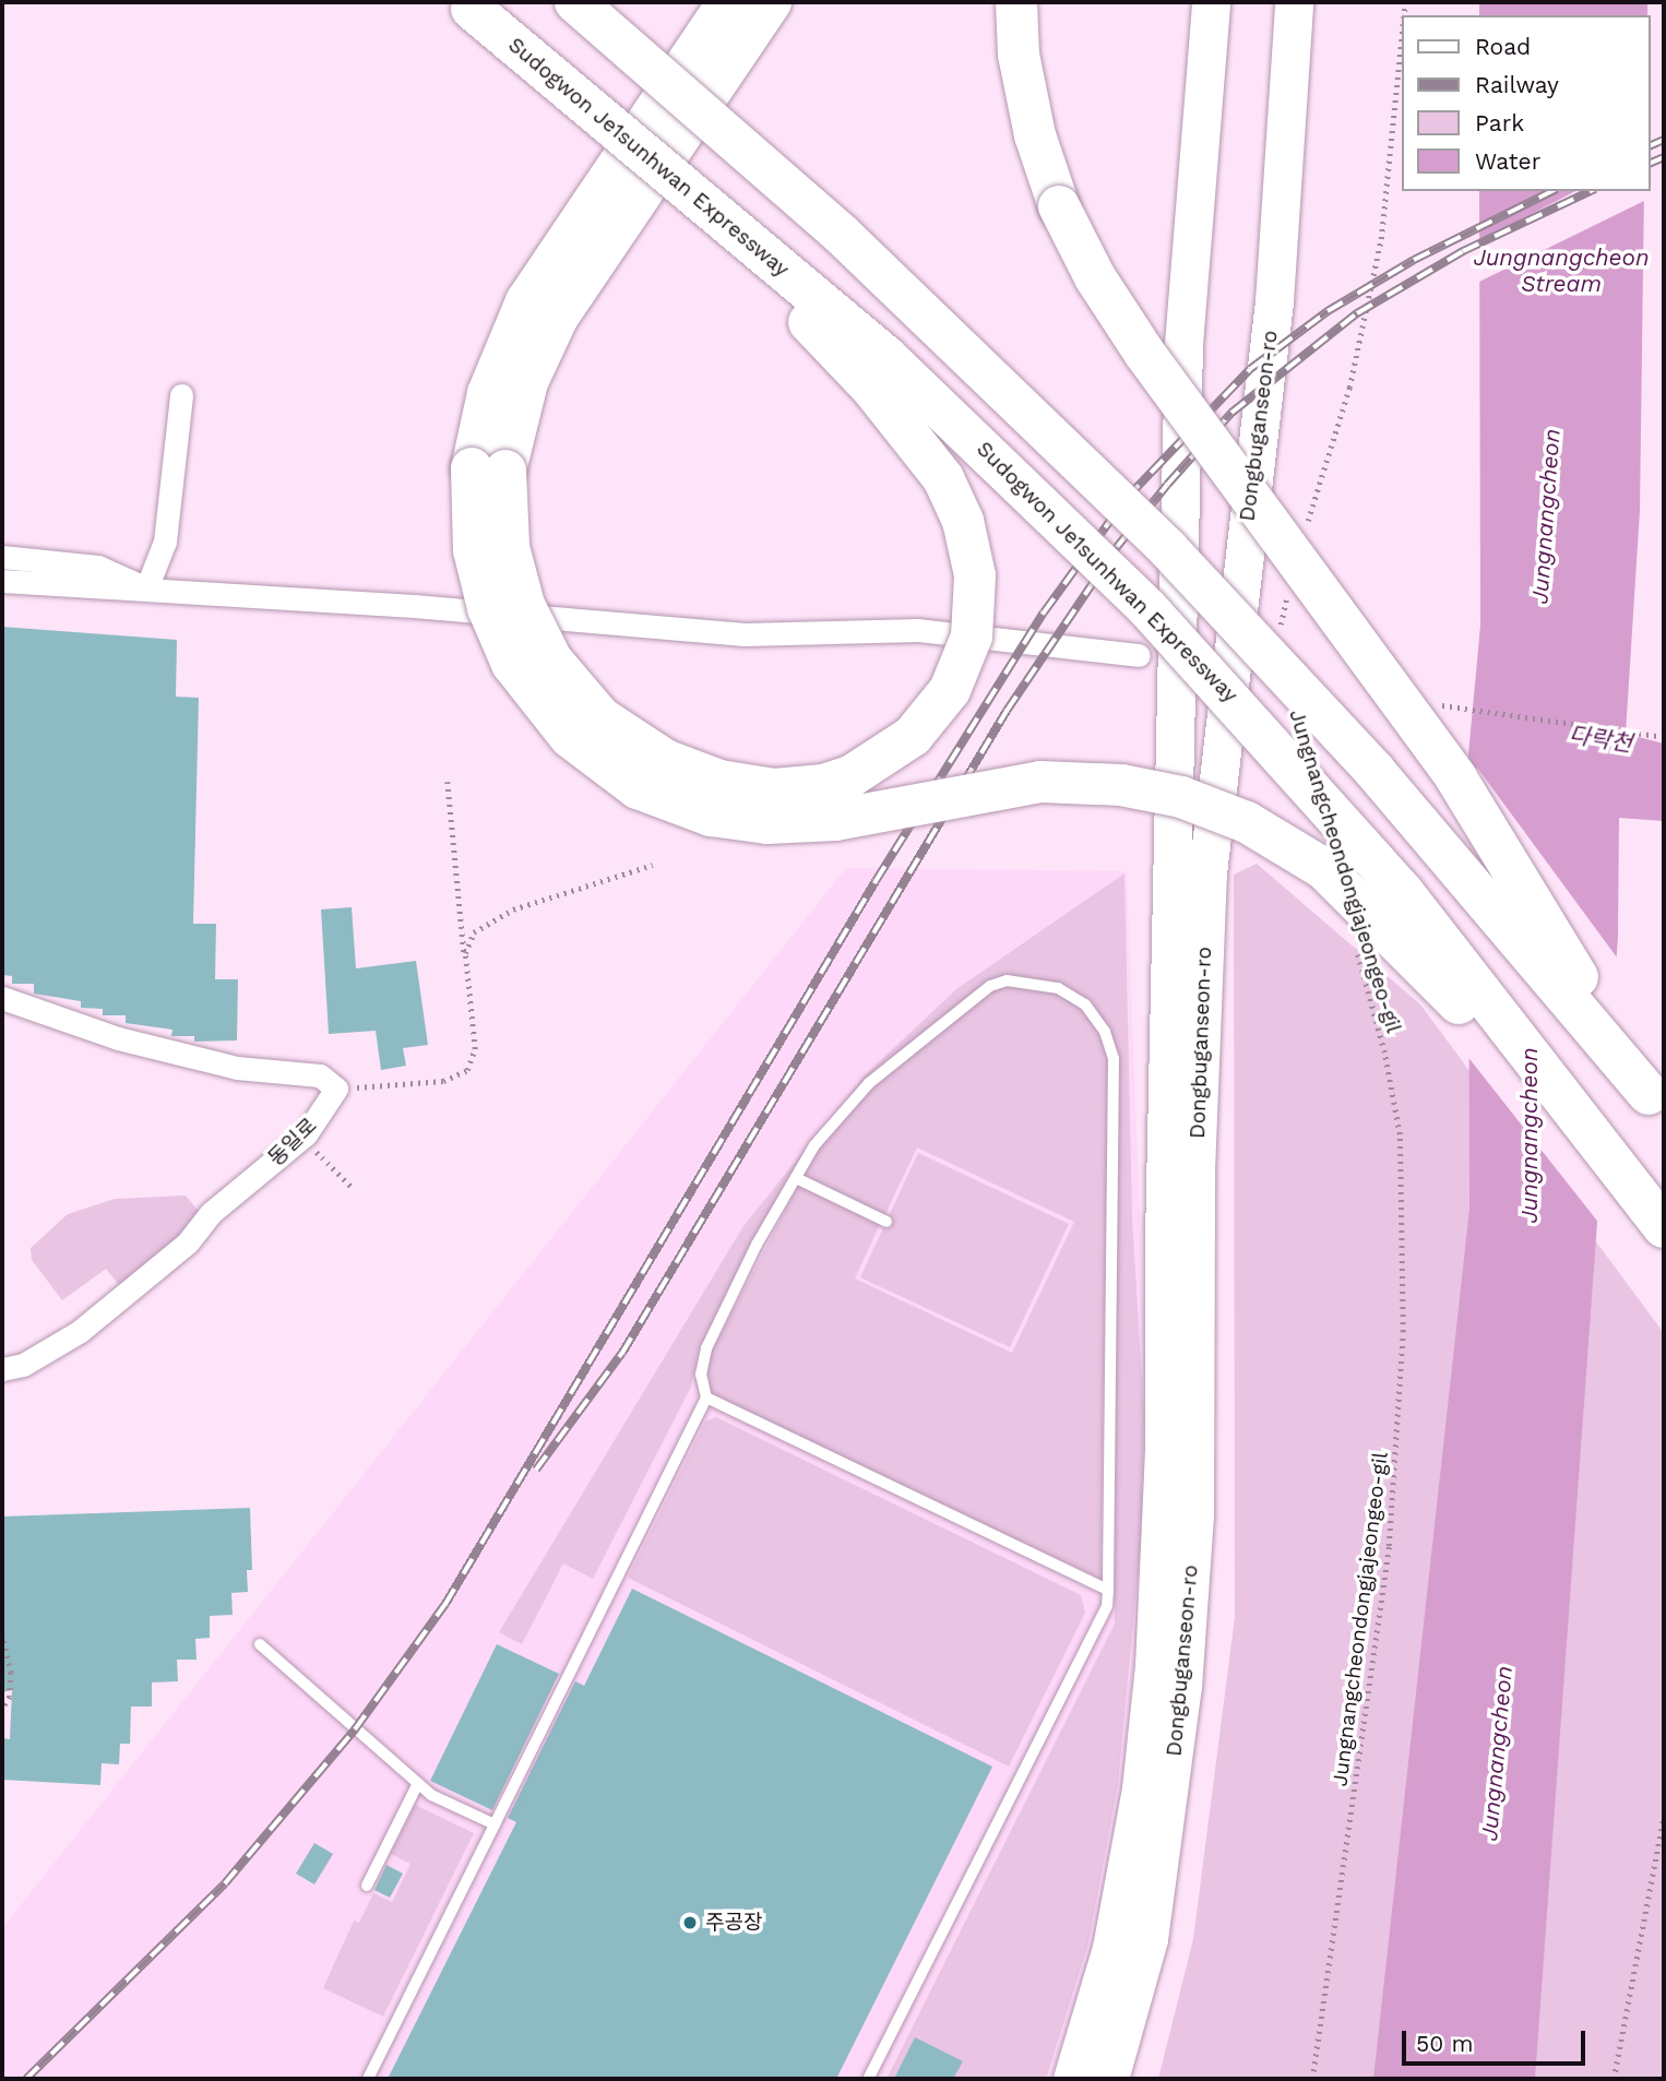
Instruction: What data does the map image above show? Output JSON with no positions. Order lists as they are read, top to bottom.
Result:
{
  "streets": {
    "highway": ["Sudogwon Je1sunhwan Expressway", "Dongbuganseon-ro"],
    "street": ["동일로"],
    "path": ["Jungnangcheondongjajeongeo-gil"]
  },
  "water": ["Jungnangcheon Stream", "Jungnangcheon", "다락천"],
  "places": ["주공장"],
  "legend": [
    "Road",
    "Railway",
    "Park",
    "Water"
  ],
  "scale_bar": "50 m"
}
